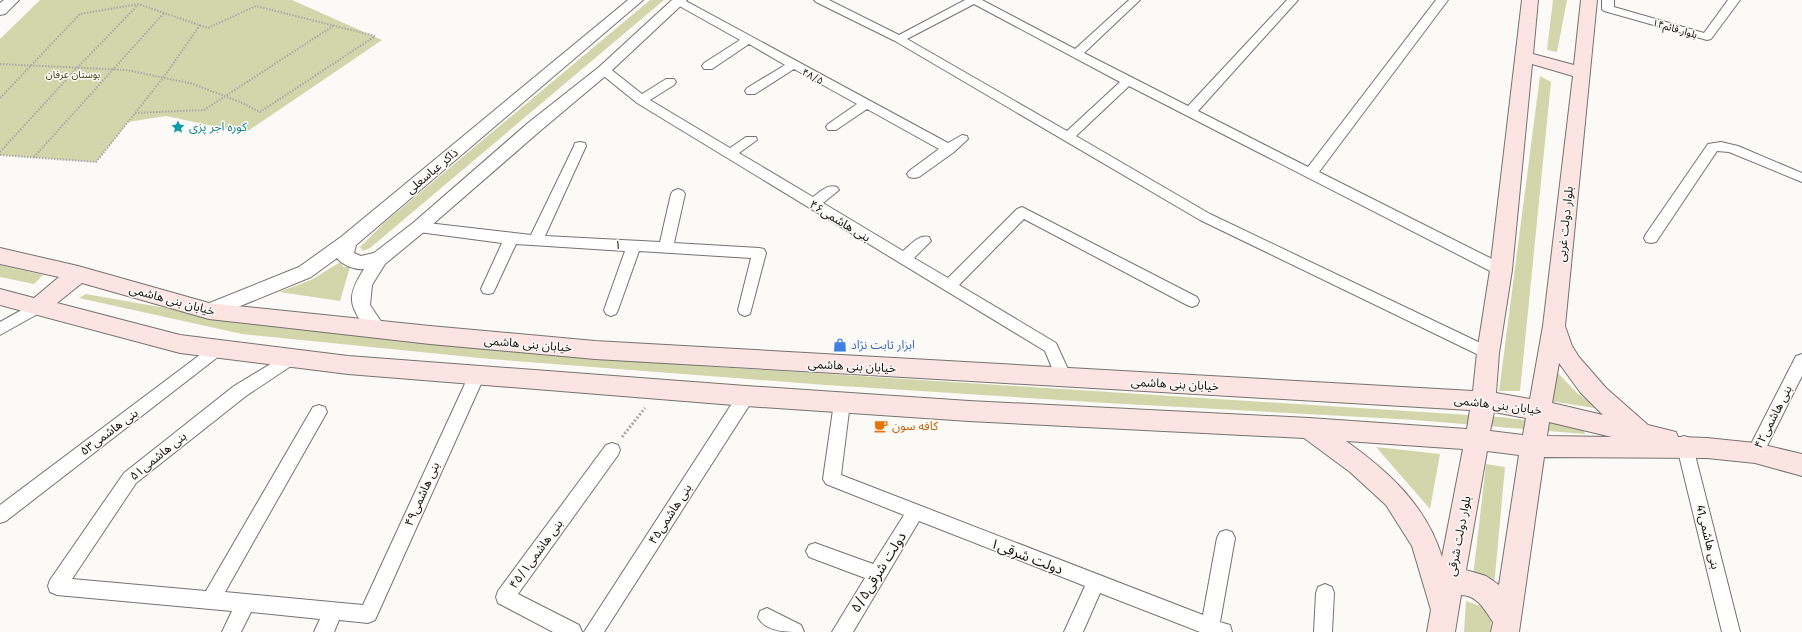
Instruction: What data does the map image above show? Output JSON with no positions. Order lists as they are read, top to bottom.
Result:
{
  "streets": {
    "main road": ["بلوار دولت غربی", "خیابان بنی هاشمی", "بلوار دولت شرقی"],
    "street": [
      "بلوار قائم۱۴",
      "۴۸/۵",
      "ذاکر عباسعلی",
      "بنی هاشمی۴۶",
      "۱",
      "بنی هاشمی۴۲",
      "بنی هاشمی۵۳",
      "بنی هاشمی۵۱",
      "بنی هاشمی۴۹",
      "بنی هاشمی۴۵",
      "بنی هاشمی41",
      "۴۵/۱بنی هاشمی",
      "۱دولت شرقی",
      "۵/۵دولت شرقی"
    ]
  },
  "crossings": [
    ["ذاکر عباسعلی", "خیابان بنی هاشمی"],
    ["بنی هاشمی۴۶", "خیابان بنی هاشمی"],
    ["بلوار دولت غربی", "خیابان بنی هاشمی"],
    ["خیابان بنی هاشمی", "بنی هاشمی۴۲"],
    ["خیابان بنی هاشمی", "بنی هاشمی۵۳"],
    ["خیابان بنی هاشمی", "بنی هاشمی۵۱"],
    ["خیابان بنی هاشمی", "بنی هاشمی۴۹"],
    ["خیابان بنی هاشمی", "بنی هاشمی۴۵"],
    ["خیابان بنی هاشمی", "بلوار دولت شرقی"],
    ["خیابان بنی هاشمی", "بنی هاشمی41"],
    ["خیابان بنی هاشمی", "۱دولت شرقی"],
    ["۱دولت شرقی", "۵/۵دولت شرقی"]
  ],
  "parks": ["بوستان عرفان"],
  "places": {
    "place": ["کوره اجر پزی"],
    "shop": ["ابزار ثابت نژاد"],
    "cafe": ["کافه سون"]
  }
}
